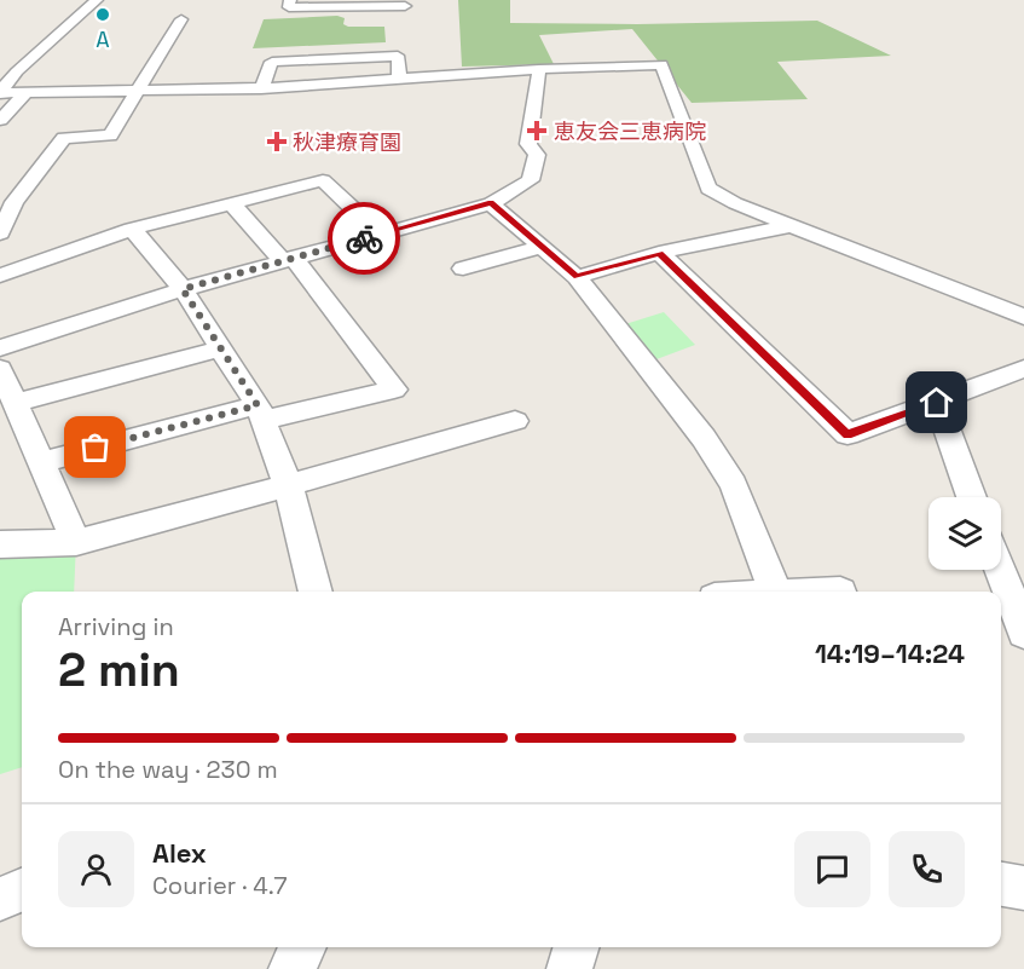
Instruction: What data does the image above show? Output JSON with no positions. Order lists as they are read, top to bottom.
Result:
{
  "places": {
    "other": ["A"],
    "health": ["恵友会三恵病院", "秋津療育園"]
  },
  "page": {
    "heading": ["2 min", "Arriving in", "14:19–14:24"],
    "panel": ["Alex", "Courier · 4.7"],
    "bar": "On the way · 230 m"
  }
}
